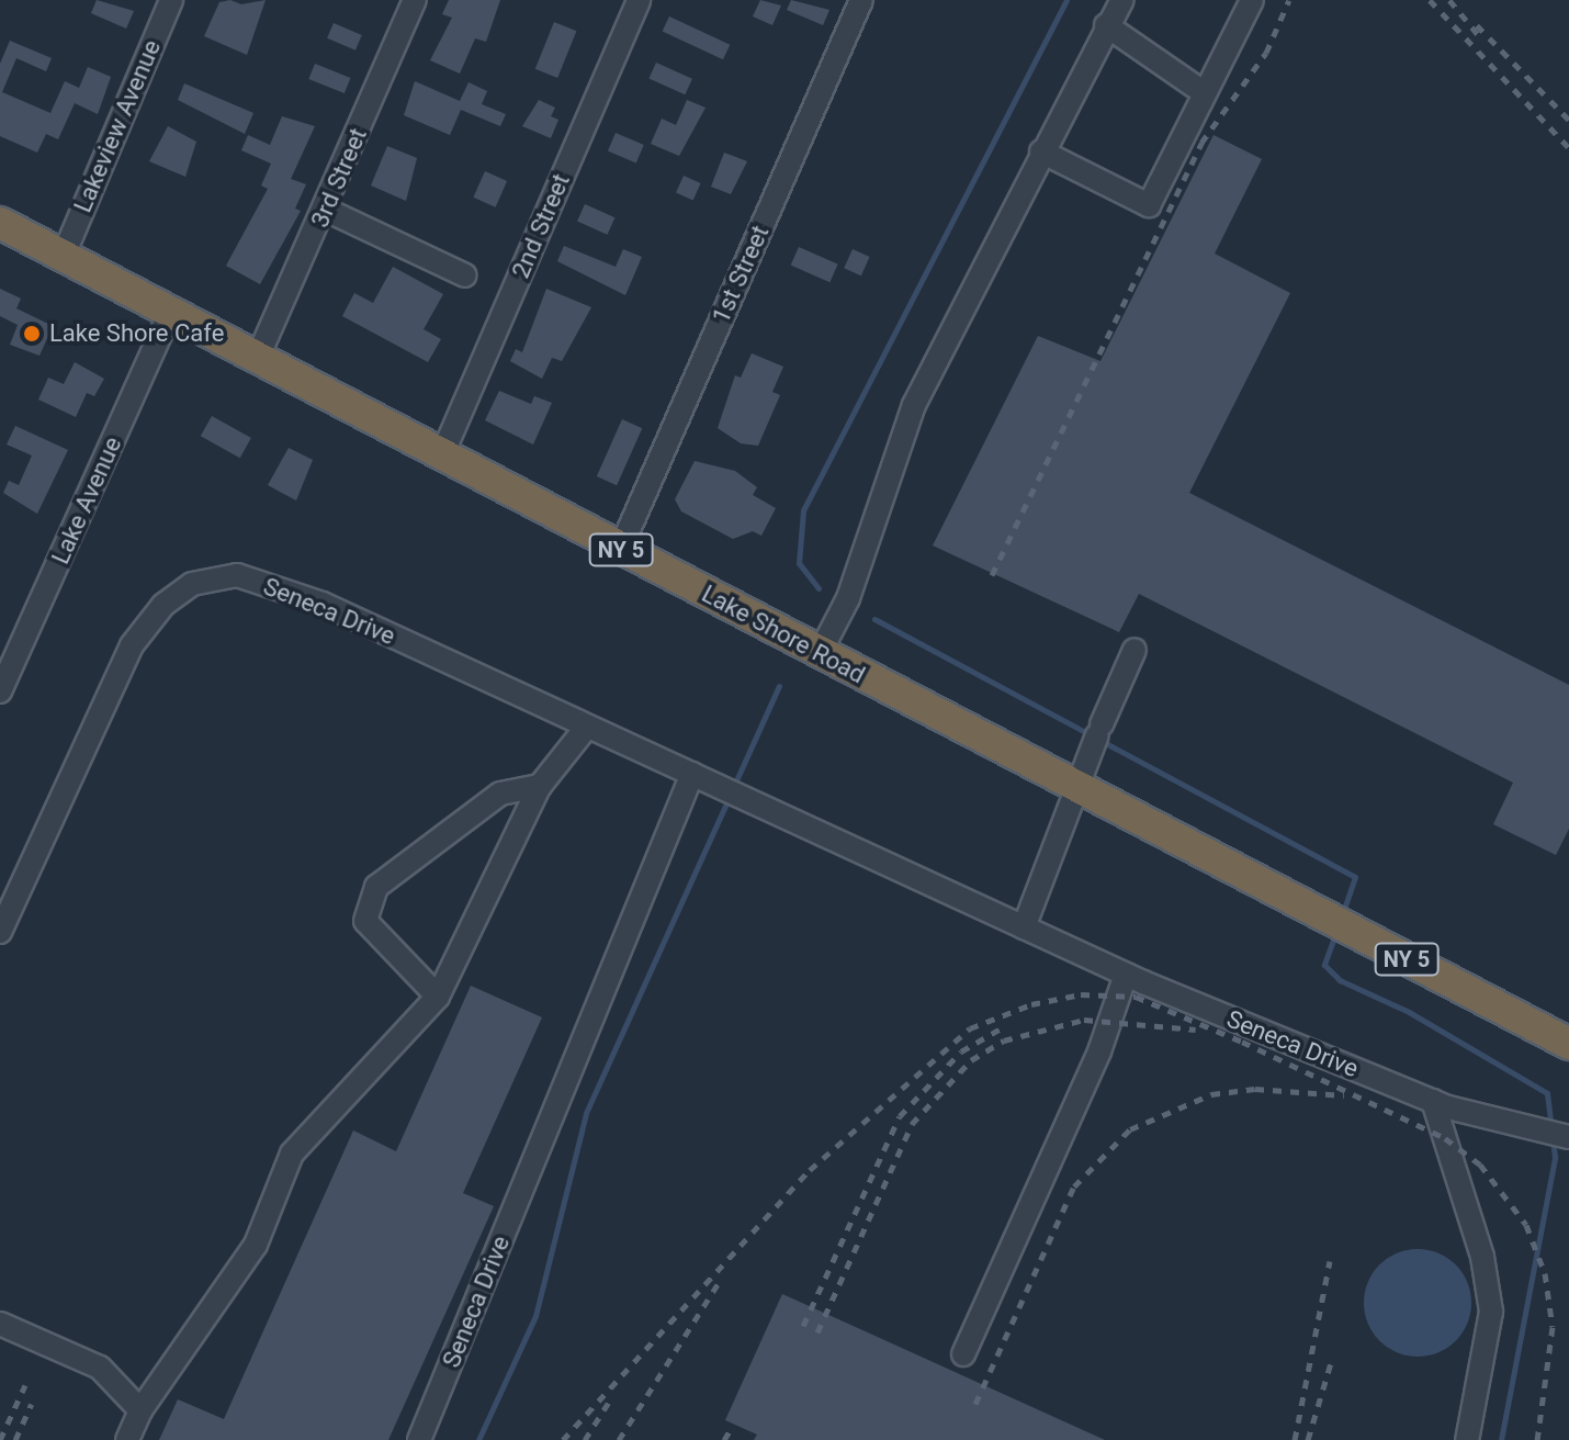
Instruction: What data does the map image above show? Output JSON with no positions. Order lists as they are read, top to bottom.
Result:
{
  "streets": {
    "highway": ["NY 5", "Lake Shore Road"],
    "street": [
      "Lakeview Avenue",
      "3rd Street",
      "2nd Street",
      "1st Street",
      "Lake Avenue",
      "Seneca Drive"
    ]
  },
  "crossings": [
    ["Lakeview Avenue", "Lake Shore Road"],
    ["3rd Street", "Lake Shore Road"],
    ["2nd Street", "Lake Shore Road"],
    ["1st Street", "Lake Shore Road"],
    ["Lake Avenue", "Lake Shore Road"]
  ],
  "places": ["Lake Shore Cafe"]
}
